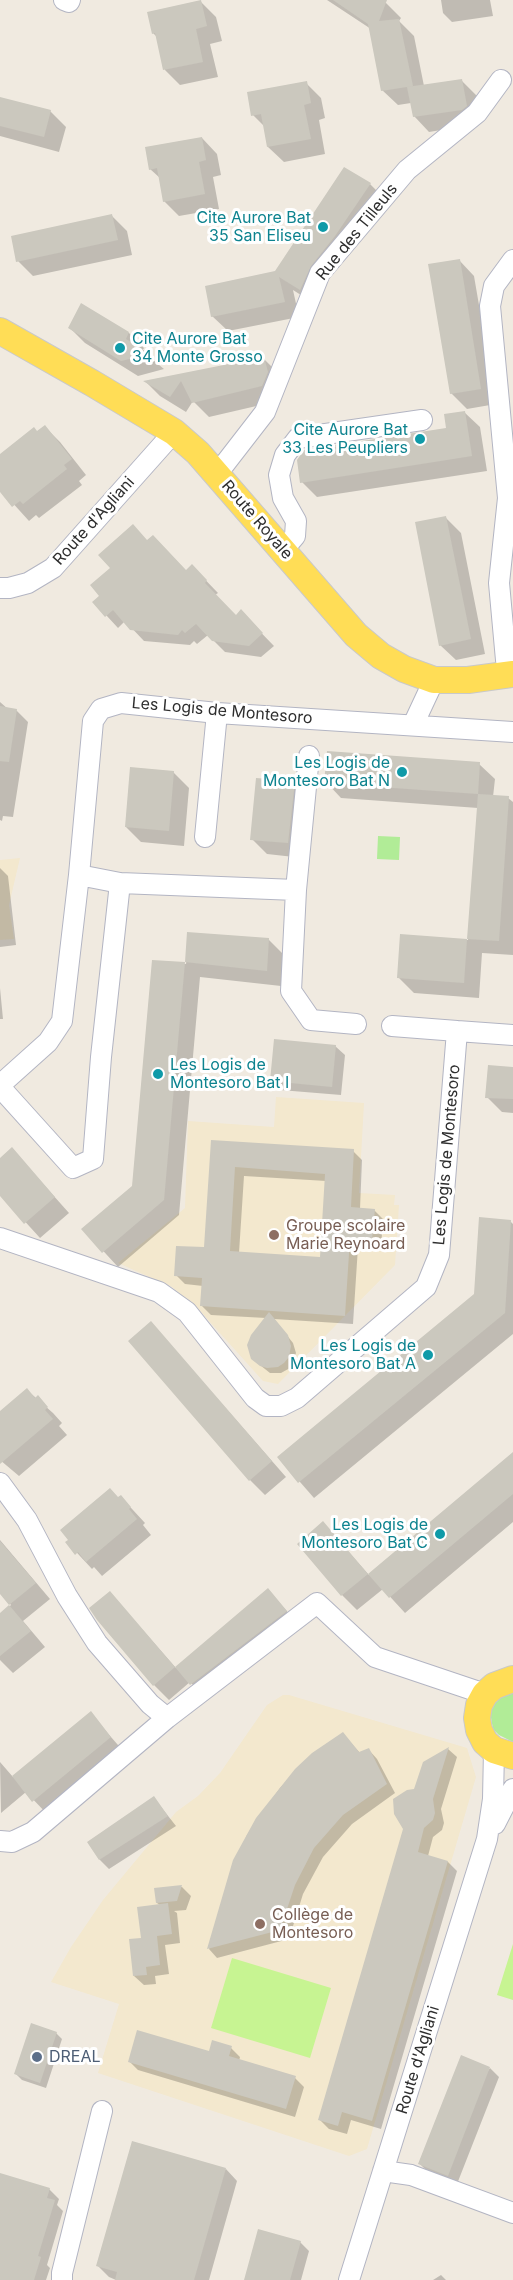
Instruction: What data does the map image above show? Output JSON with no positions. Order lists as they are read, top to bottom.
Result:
{
  "streets": {
    "main road": ["Route Royale"],
    "street": ["Rue des Tilleuls", "Route d'Agliani", "Les Logis de Montesoro"]
  },
  "crossings": [
    ["Rue des Tilleuls", "Route Royale"],
    ["Route Royale", "Route d'Agliani"]
  ],
  "places": [
    "Cite Aurore Bat 35 San Eliseu",
    "Cite Aurore Bat 34 Monte Grosso",
    "Cite Aurore Bat 33 Les Peupliers",
    "Les Logis de Montesoro Bat N",
    "Les Logis de Montesoro Bat I",
    "Groupe scolaire Marie Reynoard",
    "Les Logis de Montesoro Bat A",
    "Les Logis de Montesoro Bat C",
    "Collège de Montesoro",
    "DREAL"
  ]
}
